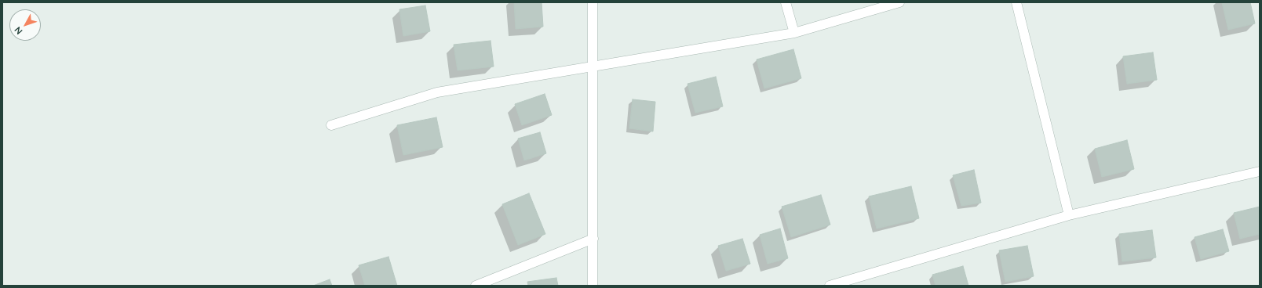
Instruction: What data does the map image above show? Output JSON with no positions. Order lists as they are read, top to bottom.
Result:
{
  "north": "bottom left"
}
